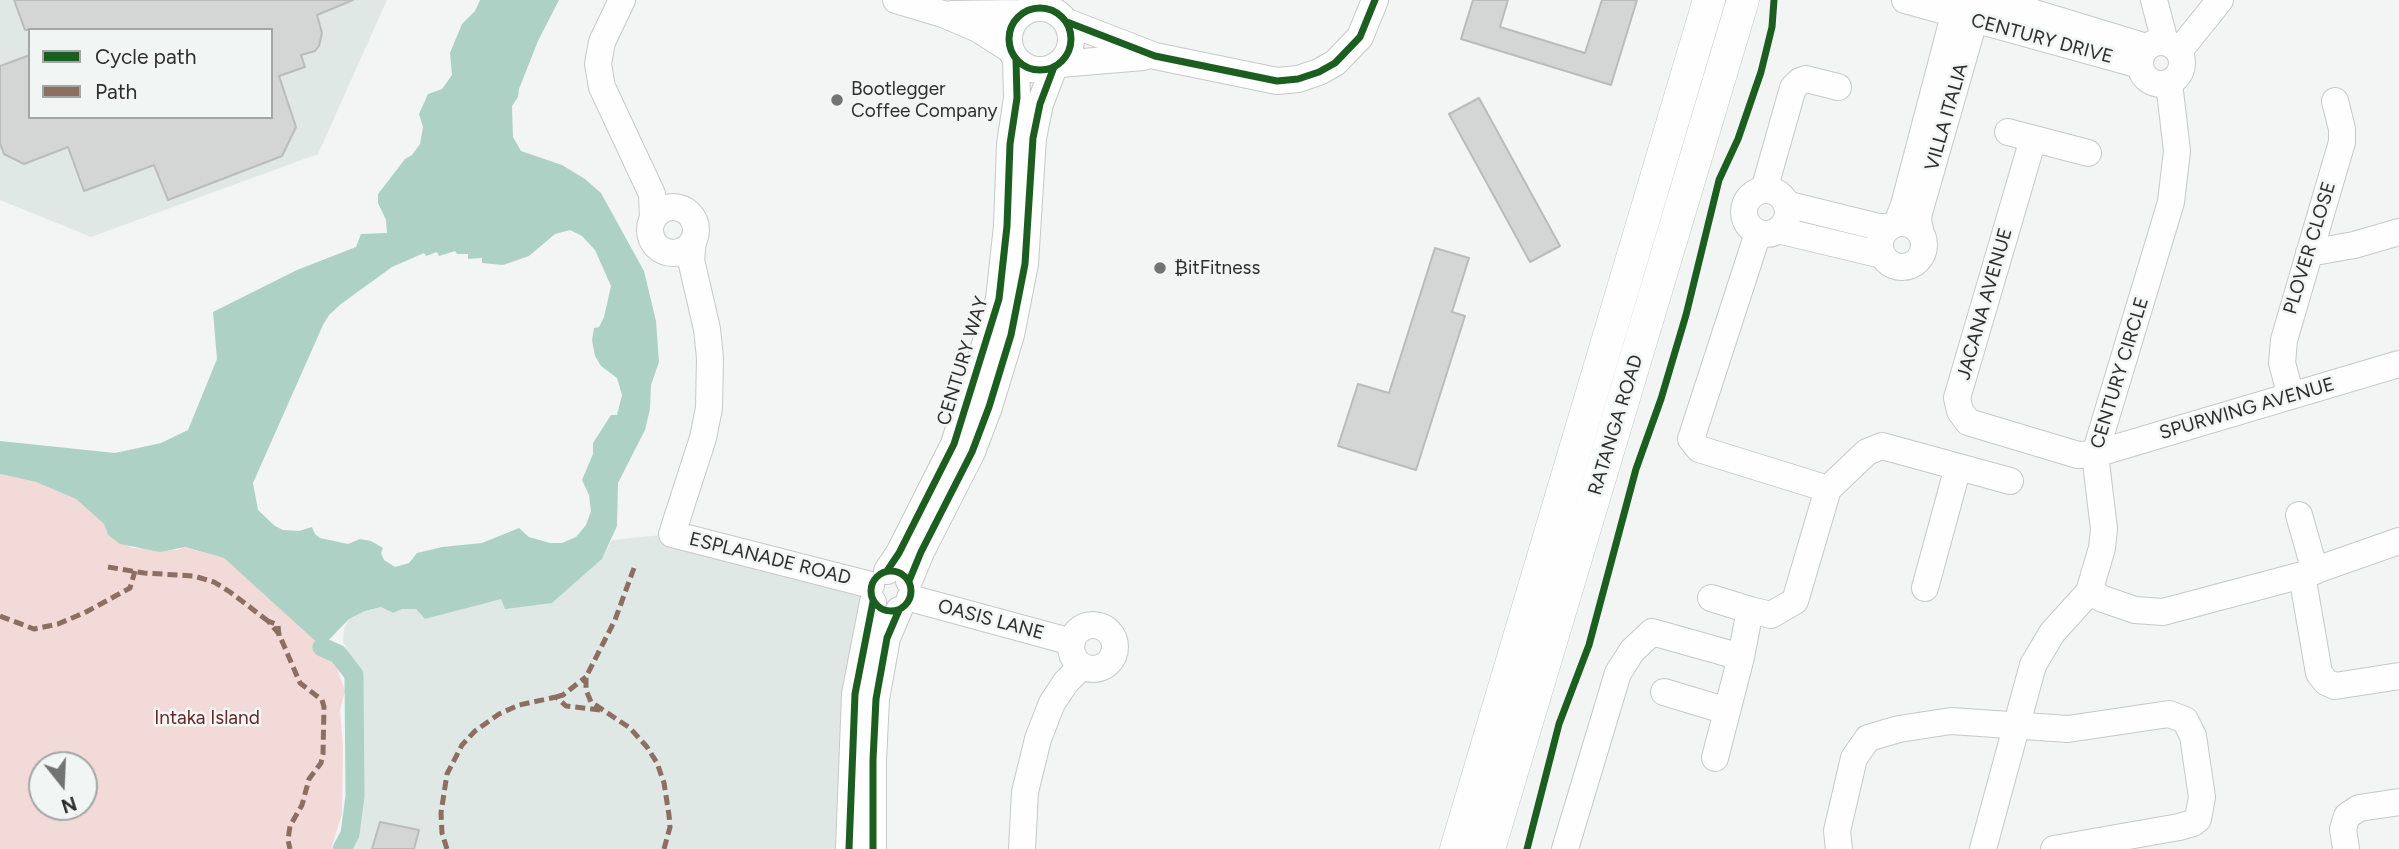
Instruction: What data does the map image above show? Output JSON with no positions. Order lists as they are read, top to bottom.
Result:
{
  "streets": {
    "main road": ["RATANGA ROAD"],
    "street": [
      "CENTURY DRIVE",
      "VILLA ITALIA",
      "PLOVER CLOSE",
      "JACANA AVENUE",
      "CENTURY WAY",
      "CENTURY CIRCLE",
      "SPURWING AVENUE",
      "ESPLANADE ROAD",
      "OASIS LANE"
    ]
  },
  "crossings": [
    ["CENTURY DRIVE", "VILLA ITALIA"],
    ["CENTURY DRIVE", "CENTURY CIRCLE"],
    ["PLOVER CLOSE", "SPURWING AVENUE"],
    ["JACANA AVENUE", "CENTURY CIRCLE"],
    ["JACANA AVENUE", "SPURWING AVENUE"],
    ["CENTURY WAY", "ESPLANADE ROAD"],
    ["CENTURY WAY", "OASIS LANE"],
    ["CENTURY CIRCLE", "SPURWING AVENUE"],
    ["ESPLANADE ROAD", "OASIS LANE"]
  ],
  "parks": ["Intaka Island"],
  "places": ["Bootlegger Coffee Company", "₿itFitness"],
  "legend": ["Cycle path", "Path"],
  "north": "bottom"
}
